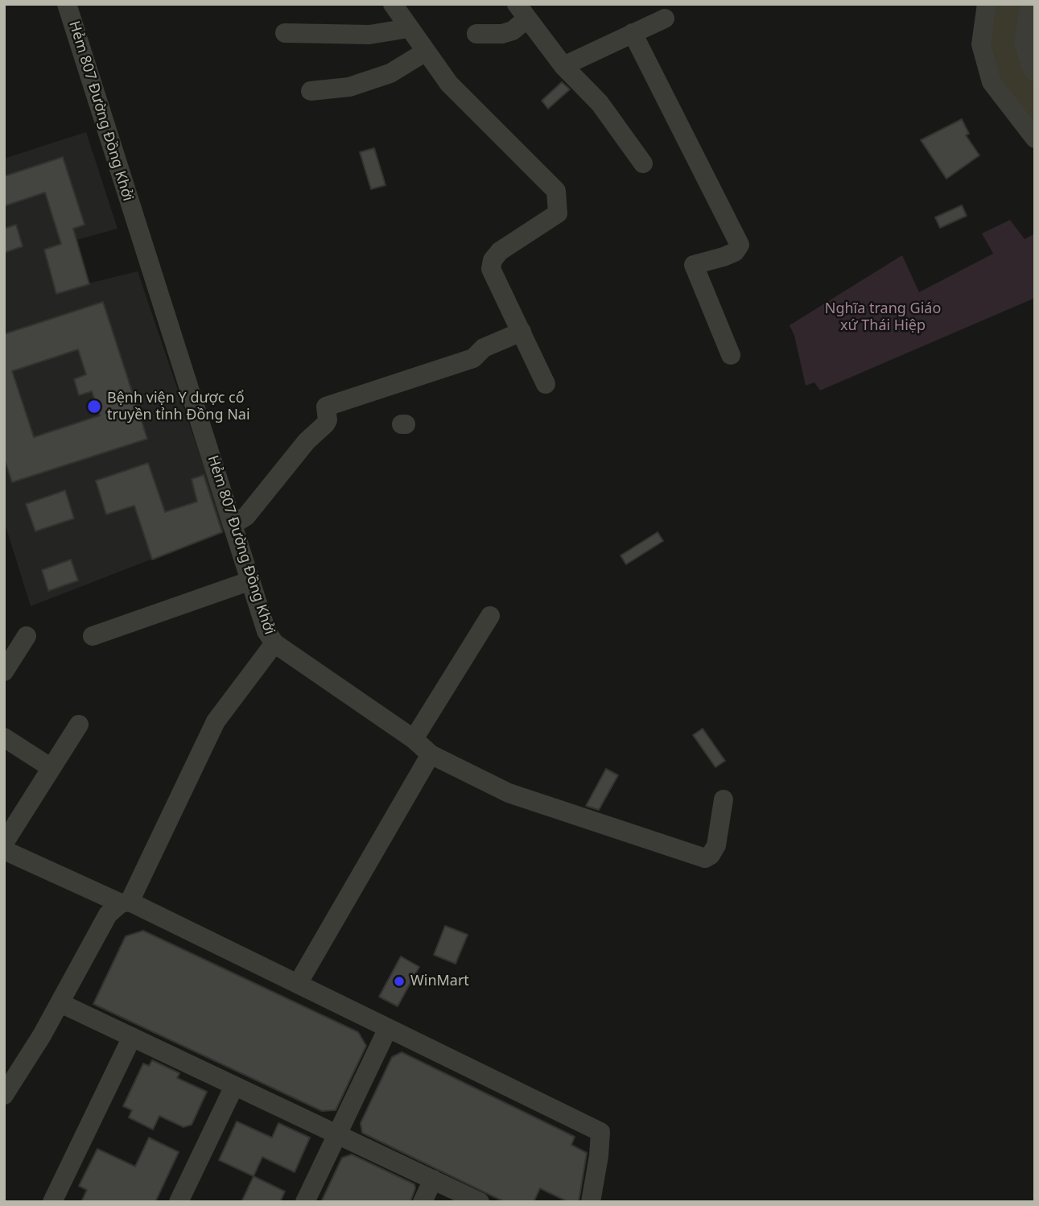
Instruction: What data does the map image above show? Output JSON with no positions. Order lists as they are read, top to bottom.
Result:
{
  "streets": {
    "street": ["Hẻm 807 Đường Đồng Khởi"]
  },
  "parks": ["Nghĩa trang Giáo xứ Thái Hiệp"],
  "places": ["Bệnh viện Y dược cổ truyền tỉnh Đồng Nai", "WinMart"]
}
